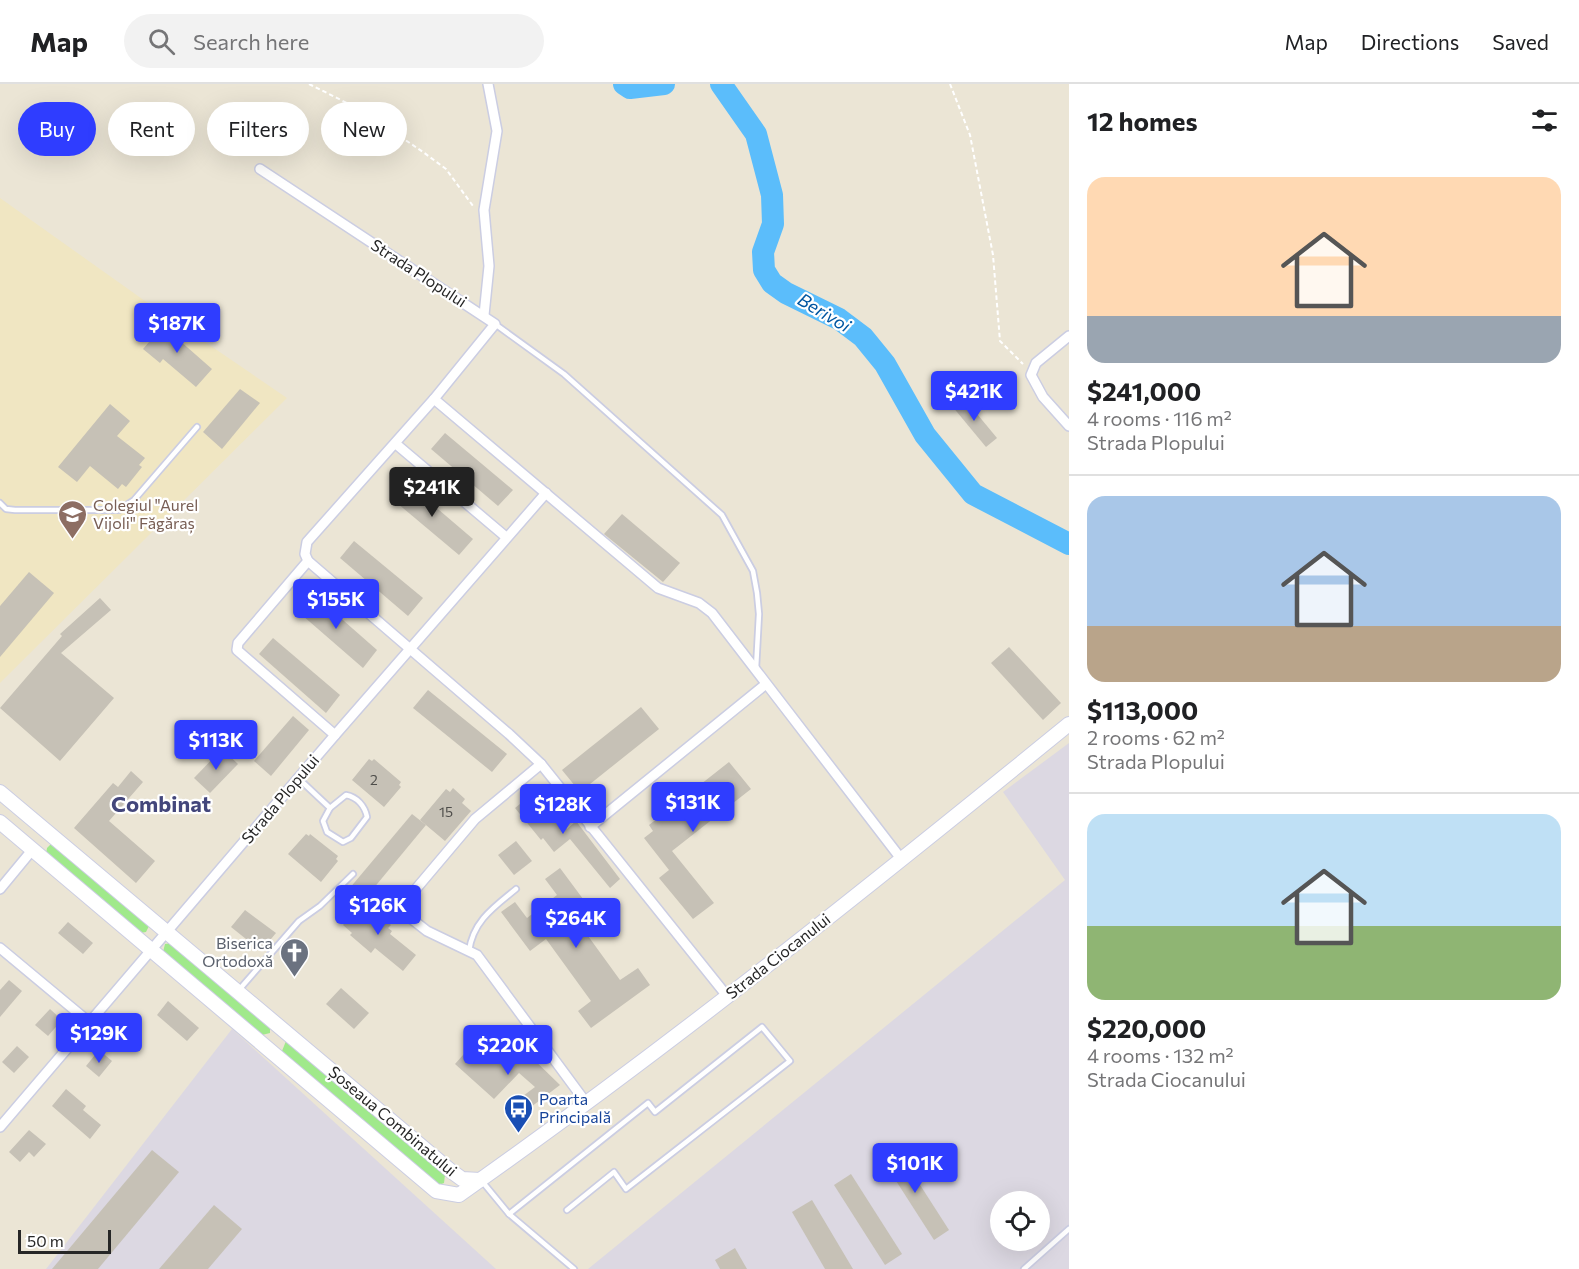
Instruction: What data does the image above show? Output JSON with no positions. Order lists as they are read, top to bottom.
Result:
{
  "streets": {
    "main road": ["Strada Ciocanului", "Șoseaua Combinatului"],
    "street": ["Strada Plopului"]
  },
  "crossings": [
    ["Strada Plopului", "Șoseaua Combinatului"],
    ["Strada Ciocanului", "Șoseaua Combinatului"]
  ],
  "districts": ["Combinat"],
  "water": ["Berivoi"],
  "places": {
    "school or university": ["Colegiul \"Aurel Vijoli\" Făgăraș"],
    "church": ["Biserica Ortodoxă"],
    "bus stop": ["Poarta Principală"]
  },
  "house_numbers": ["2", "15"],
  "scale_bar": "50 m",
  "page": {
    "header": "Map",
    "search": "Search here",
    "nav": ["Map", "Directions", "Saved"],
    "heading": "12 homes",
    "chip": [
      "Buy",
      "Rent",
      "Filters",
      "New"
    ],
    "list": [
      {
        "name": "$241,000",
        "note": "4 rooms · 116 m² · Strada Plopului"
      },
      {
        "name": "$113,000",
        "note": "2 rooms · 62 m² · Strada Plopului"
      },
      {
        "name": "$220,000",
        "note": "4 rooms · 132 m² · Strada Ciocanului"
      }
    ],
    "price": [
      "$187K",
      "$421K",
      "$241K",
      "$155K",
      "$113K",
      "$131K",
      "$128K",
      "$126K",
      "$264K",
      "$129K",
      "$220K",
      "$101K"
    ],
    "scale": "50 m"
  }
}
